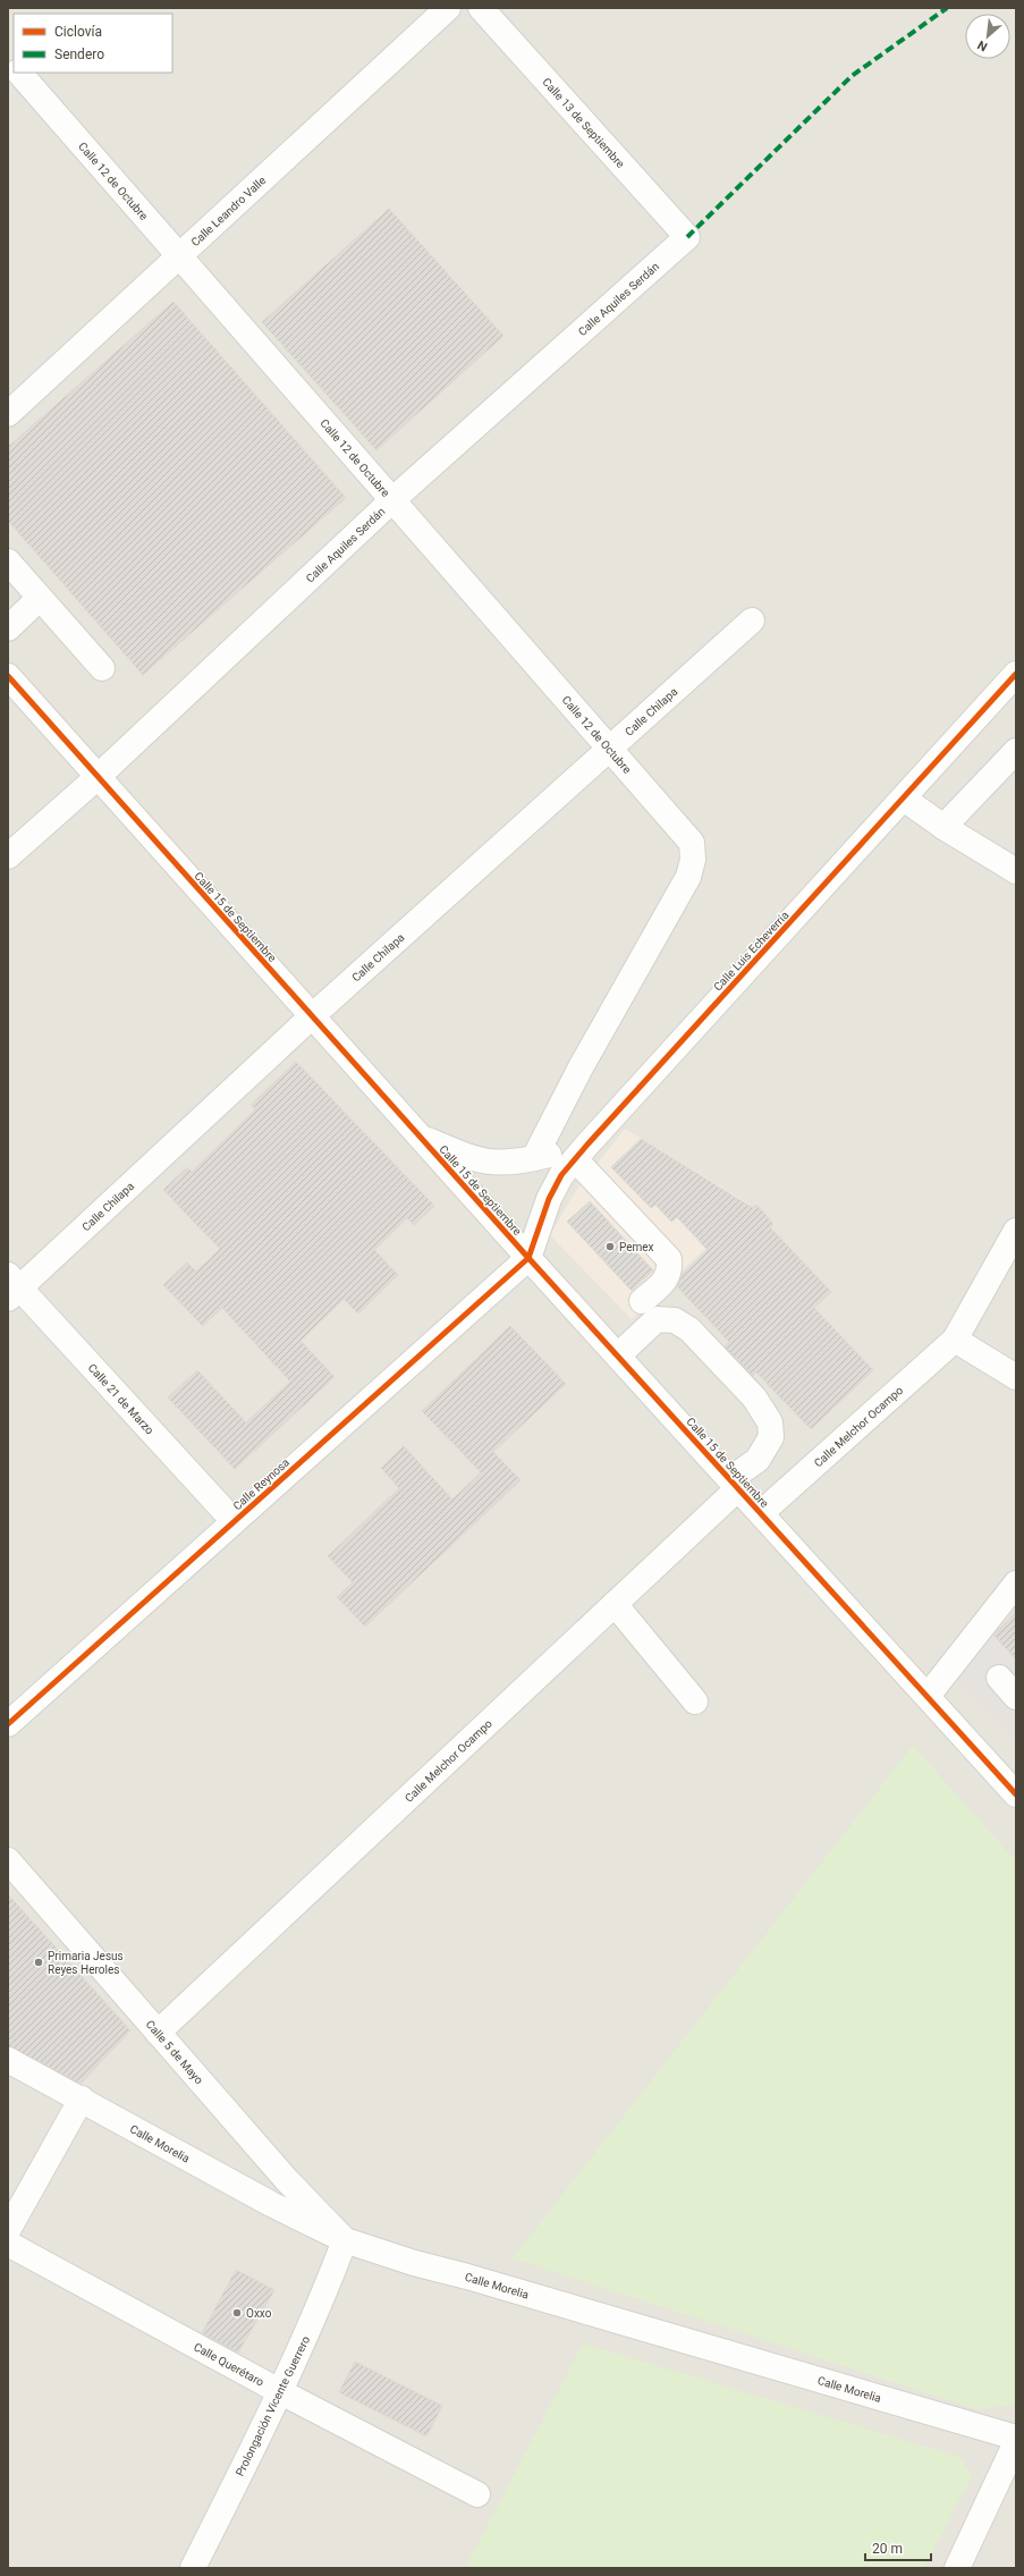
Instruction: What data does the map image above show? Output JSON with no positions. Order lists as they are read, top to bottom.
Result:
{
  "streets": {
    "street": [
      "Calle 13 de Septiembre",
      "Calle 12 de Octubre",
      "Calle Leandro Valle",
      "Calle Aquiles Serdán",
      "Calle Chilapa",
      "Calle 15 de Septiembre",
      "Calle Luis Echeverría",
      "Calle 21 de Marzo",
      "Calle Melchor Ocampo",
      "Calle Reynosa",
      "Calle 5 de Mayo",
      "Calle Morelia",
      "Calle Querétaro",
      "Prolongación Vicente Guerrero"
    ]
  },
  "crossings": [
    ["Calle 13 de Septiembre", "Calle Aquiles Serdán"],
    ["Calle 12 de Octubre", "Calle Leandro Valle"],
    ["Calle 12 de Octubre", "Calle Aquiles Serdán"],
    ["Calle 12 de Octubre", "Calle Chilapa"],
    ["Calle Aquiles Serdán", "Calle 15 de Septiembre"],
    ["Calle Chilapa", "Calle 15 de Septiembre"],
    ["Calle Chilapa", "Calle 21 de Marzo"],
    ["Calle 15 de Septiembre", "Calle Luis Echeverría"],
    ["Calle 15 de Septiembre", "Calle Melchor Ocampo"],
    ["Calle 15 de Septiembre", "Calle Reynosa"],
    ["Calle Luis Echeverría", "Calle Reynosa"],
    ["Calle 21 de Marzo", "Calle Reynosa"],
    ["Calle Melchor Ocampo", "Calle 5 de Mayo"],
    ["Calle 5 de Mayo", "Calle Morelia"],
    ["Calle 5 de Mayo", "Prolongación Vicente Guerrero"],
    ["Calle Morelia", "Prolongación Vicente Guerrero"],
    ["Calle Querétaro", "Prolongación Vicente Guerrero"]
  ],
  "places": ["Pemex", "Primaria Jesus Reyes Heroles", "Oxxo"],
  "legend": ["Ciclovía", "Sendero"],
  "scale_bar": "20 m",
  "north": "bottom left"
}
